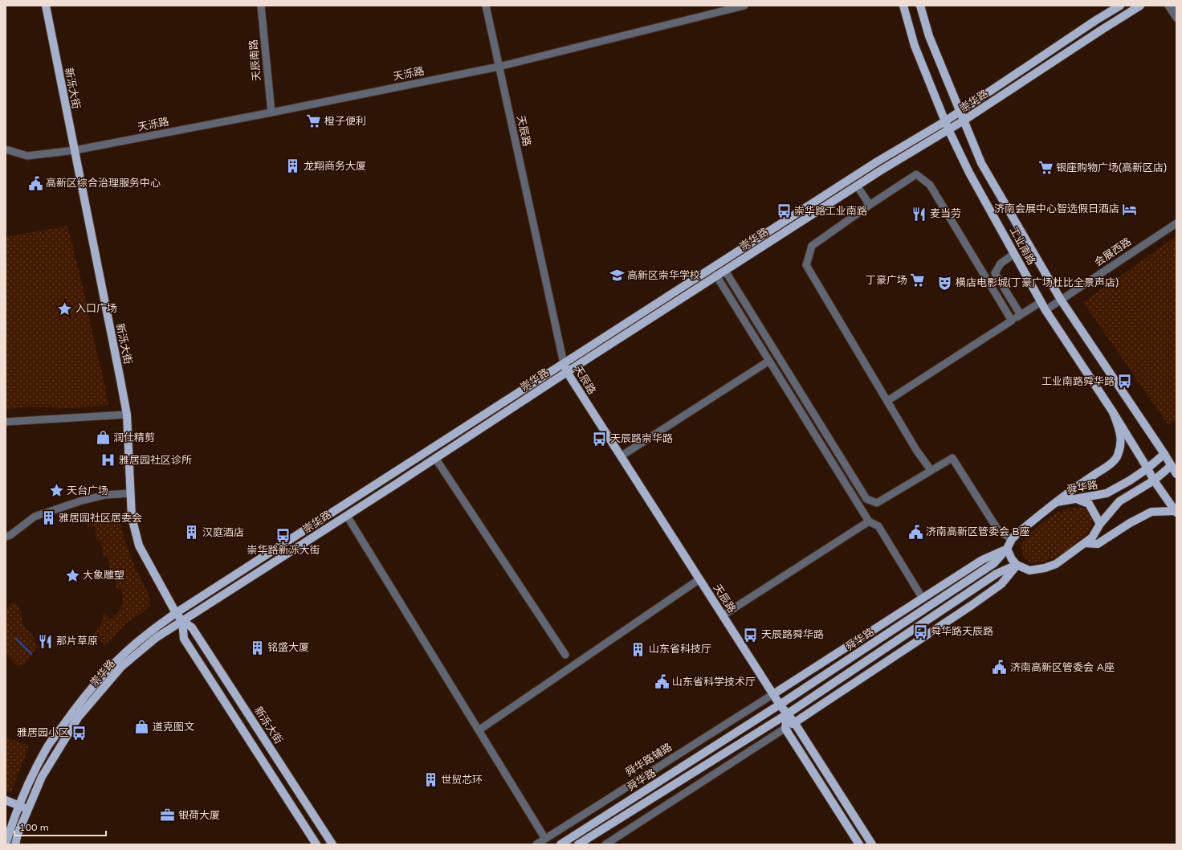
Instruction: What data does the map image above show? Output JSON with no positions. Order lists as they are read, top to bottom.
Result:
{
  "streets": {
    "main road": [
      "新泺大街",
      "崇华路",
      "天辰路",
      "工业南路",
      "舜华路"
    ],
    "street": [
      "天辰南路",
      "天泺路",
      "会展西路",
      "舜华路辅路"
    ]
  },
  "crossings": [
    ["天辰南路", "天泺路"],
    ["天泺路", "新泺大街"],
    ["天泺路", "天辰路"],
    ["新泺大街", "崇华路"],
    ["崇华路", "天辰路"],
    ["崇华路", "工业南路"],
    ["天辰路", "舜华路"],
    ["天辰路", "舜华路辅路"],
    ["工业南路", "会展西路"],
    ["工业南路", "舜华路"]
  ],
  "places": {
    "supermarket": ["橙子便利", "银座购物广场(高新区店)", "丁豪广场"],
    "building": [
      "龙翔商务大厦",
      "雅居园社区居委会",
      "汉庭酒店",
      "铭盛大厦",
      "山东省科技厅",
      "世贸芯环"
    ],
    "public building": [
      "高新区综合治理服务中心",
      "济南高新区管委会 B座",
      "济南高新区管委会 A座",
      "山东省科学技术厅"
    ],
    "hotel": ["济南会展中心智选假日酒店"],
    "bus stop": [
      "崇华路工业南路",
      "工业南路舜华路",
      "天辰路崇华路",
      "崇华路新泺大街",
      "舜华路天辰路",
      "天辰路舜华路",
      "雅居园小区"
    ],
    "restaurant": ["麦当劳", "那片草原"],
    "school or university": ["高新区崇华学校"],
    "theatre": ["横店电影城(丁豪广场杜比全景声店)"],
    "place": ["入口广场", "天台广场", "大象雕塑"],
    "shop": ["润仕精剪", "道克图文"],
    "hospital": ["雅居园社区诊所"],
    "office": ["银荷大厦"]
  },
  "scale_bar": "100 m"
}
